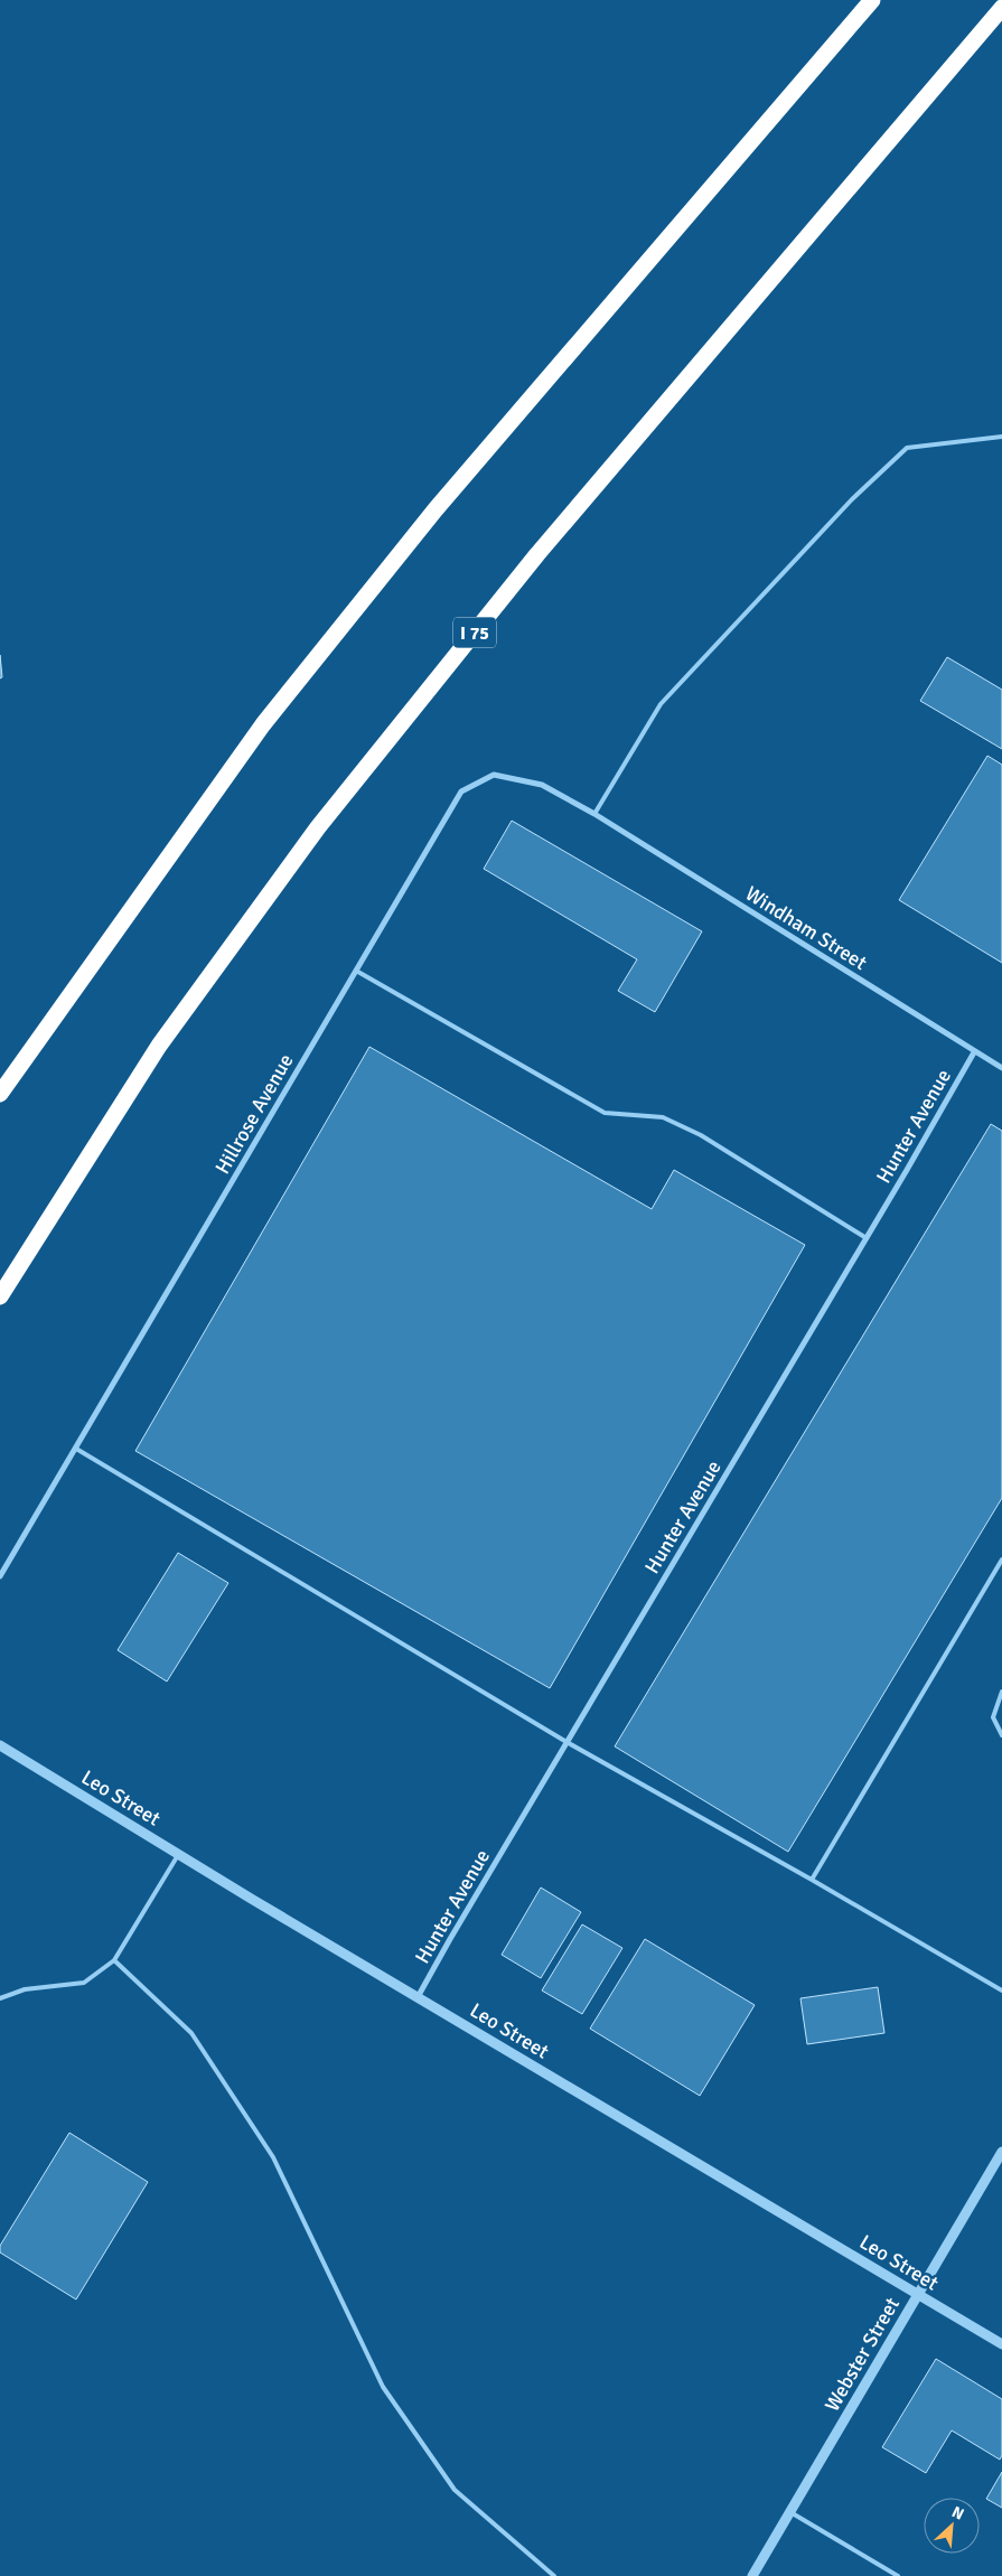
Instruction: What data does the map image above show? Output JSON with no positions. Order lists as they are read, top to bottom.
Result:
{
  "streets": {
    "highway": ["I 75"],
    "street": [
      "Windham Street",
      "Hillrose Avenue",
      "Hunter Avenue",
      "Leo Street",
      "Webster Street"
    ]
  },
  "crossings": [
    ["Windham Street", "Hillrose Avenue"],
    ["Windham Street", "Hunter Avenue"],
    ["Hunter Avenue", "Leo Street"],
    ["Leo Street", "Webster Street"]
  ],
  "north": "top right"
}
